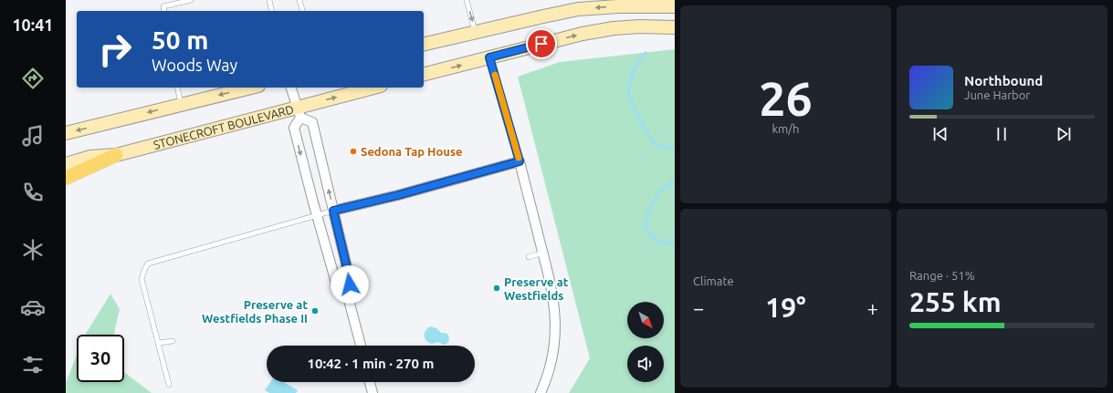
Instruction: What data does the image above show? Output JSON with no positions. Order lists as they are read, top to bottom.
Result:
{
  "streets": {
    "main road": ["STONECROFT BOULEVARD"]
  },
  "places": ["Sedona Tap House", "Preserve at Westfields", "Preserve at Westfields Phase II"],
  "north": "bottom right",
  "page": {
    "tabs": "10:41",
    "tile": [
      ["26", "km/h"],
      "Climate",
      ["Range · 51%", "255 km"]
    ],
    "turn": ["50 m", "Woods Way"],
    "song": ["Northbound", "June Harbor"],
    "heat": ["−", "19°", "+"],
    "limit": "30",
    "trip": "10:42 · 1 min · 270 m"
  }
}
